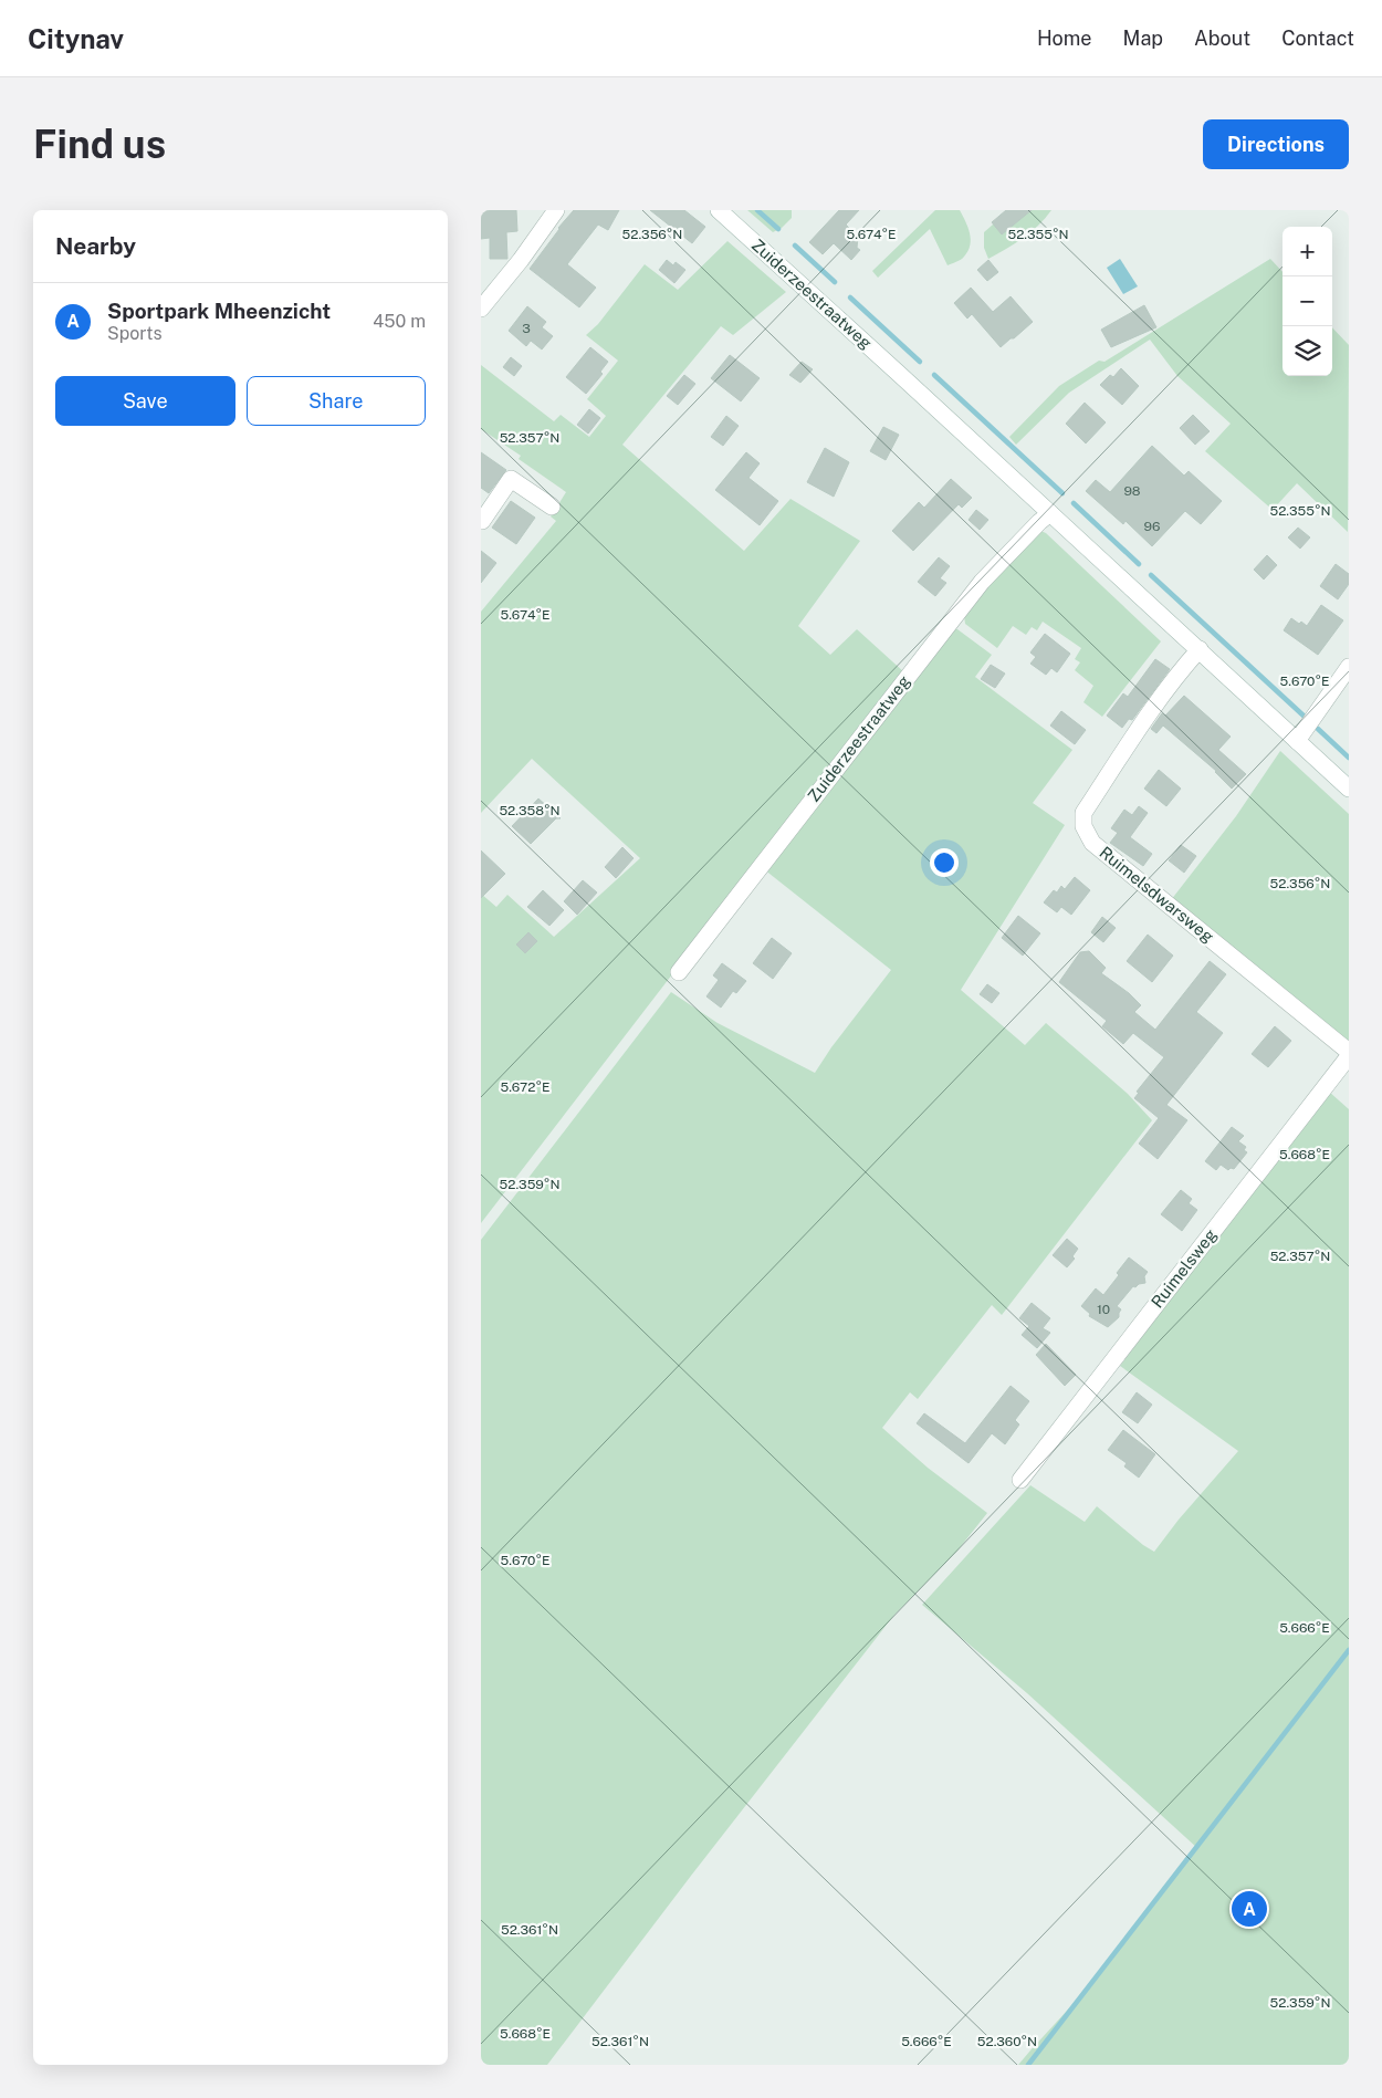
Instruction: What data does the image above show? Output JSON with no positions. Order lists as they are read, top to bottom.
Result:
{
  "streets": {
    "street": ["Zuiderzeestraatweg", "Ruimelsdwarsweg", "Ruimelsweg"]
  },
  "crossings": [
    ["Zuiderzeestraatweg", "Ruimelsdwarsweg"],
    ["Ruimelsdwarsweg", "Ruimelsweg"]
  ],
  "house_numbers": [
    "3",
    "98",
    "96",
    "10"
  ],
  "page": {
    "header": "Citynav",
    "nav": [
      "Home",
      "Map",
      "About",
      "Contact"
    ],
    "buttons": [
      "Directions",
      ["Save", "Share"]
    ],
    "title": "Find us",
    "heading": "Nearby",
    "map_buttons": ["+", "−"],
    "list": [
      {
        "mark": "A",
        "name": "Sportpark Mheenzicht",
        "note": "Sports",
        "value": "450 m"
      }
    ],
    "pins": "A"
  },
  "coordinates": [
    "52.356°N",
    "52.355°N",
    "5.674°E",
    "52.357°N",
    "5.670°E",
    "52.358°N",
    "5.672°E",
    "5.668°E",
    "52.359°N",
    "5.666°E",
    "52.361°N",
    "52.360°N"
  ]
}
